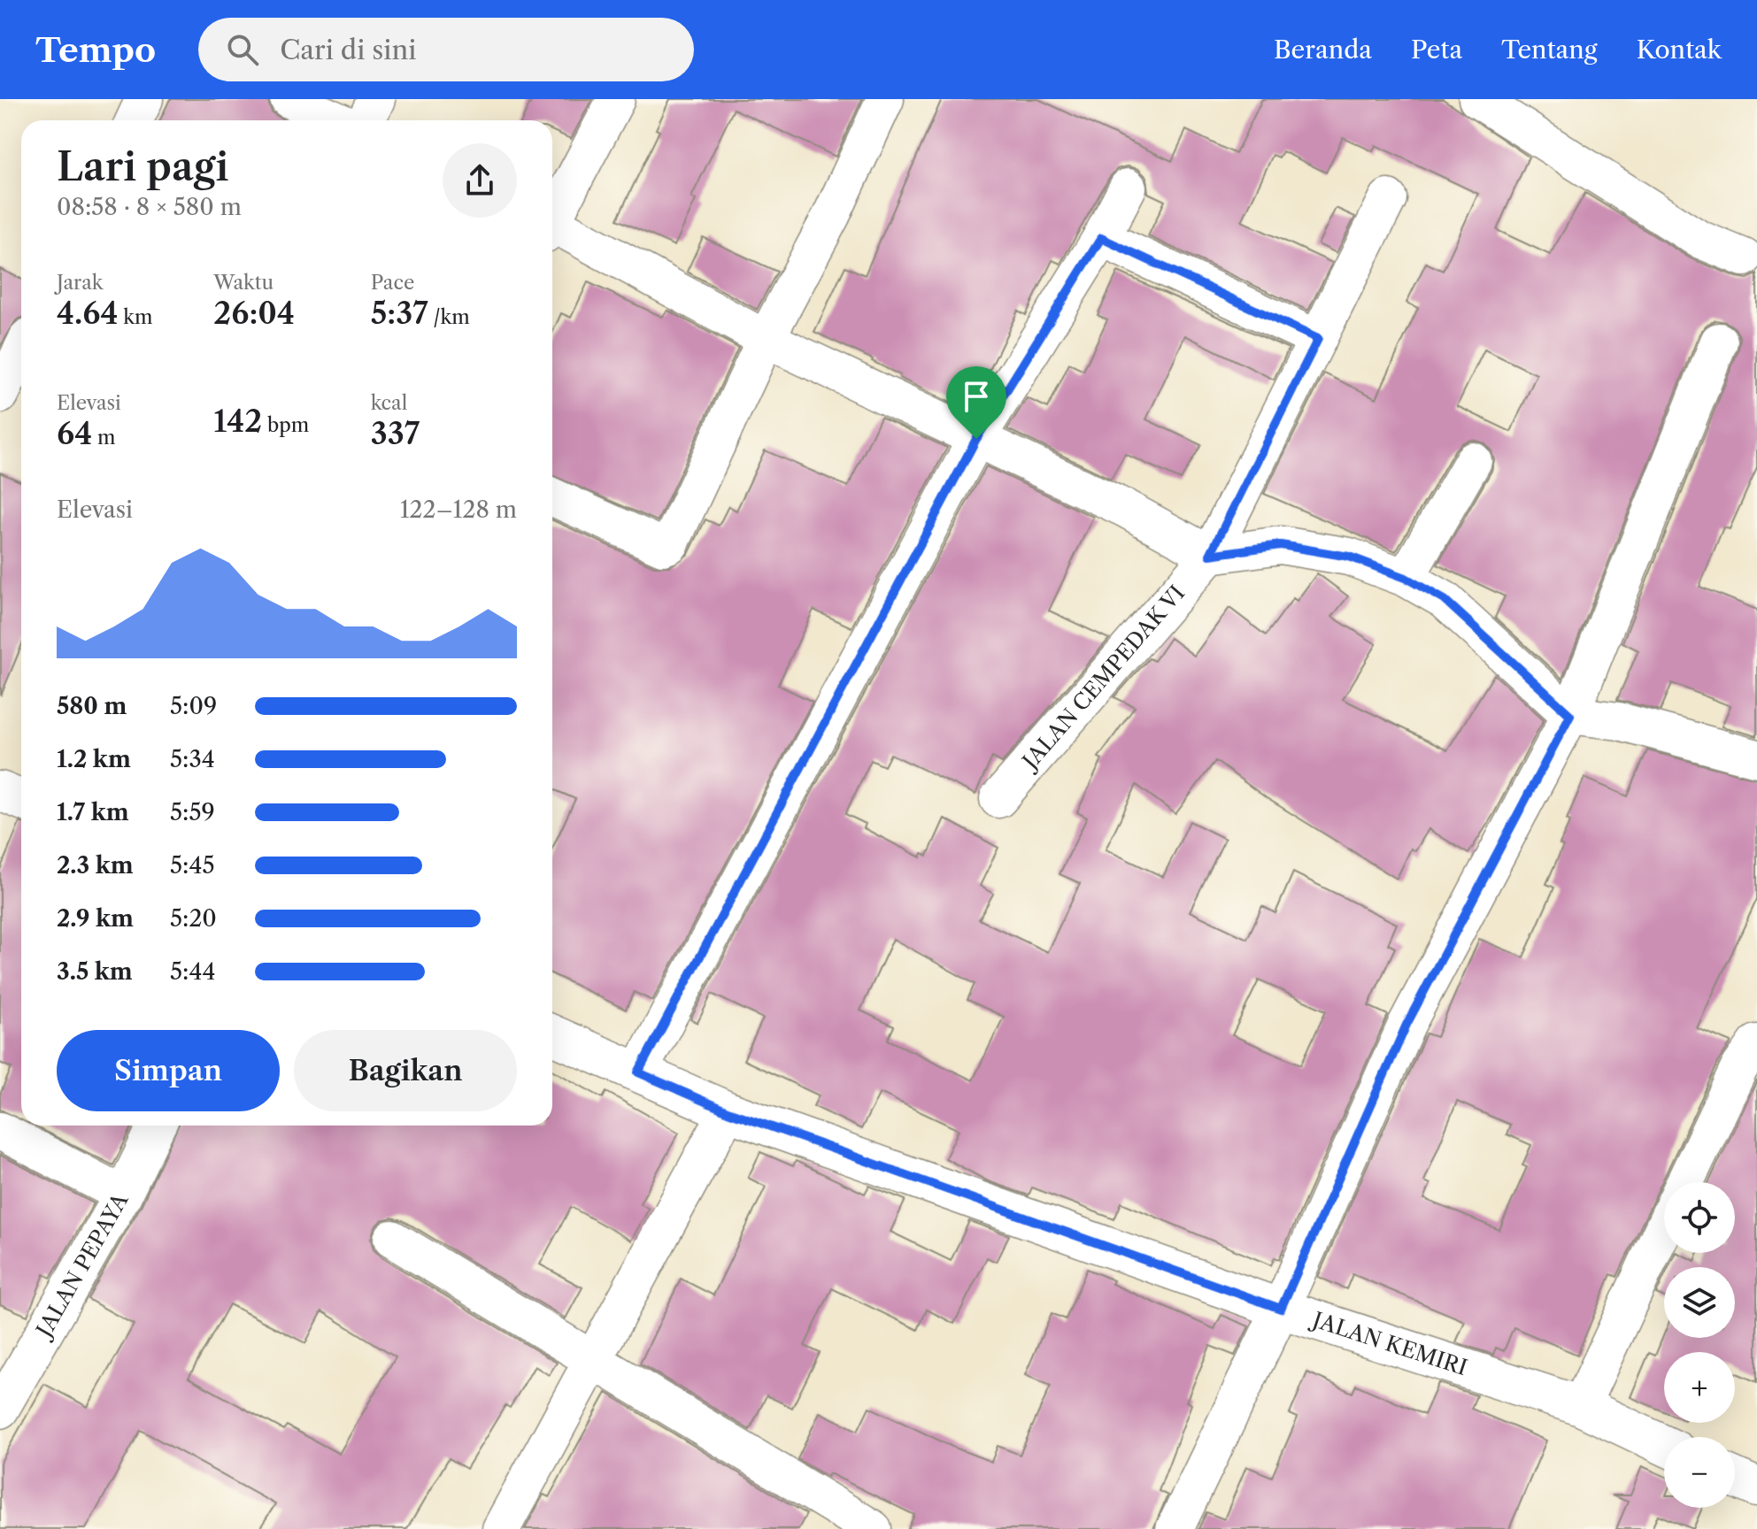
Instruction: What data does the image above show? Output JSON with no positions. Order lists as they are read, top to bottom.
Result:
{
  "streets": {
    "street": ["JALAN CEMPEDAK VI", "JALAN PEPAYA", "JALAN KEMIRI"]
  },
  "page": {
    "header": "Tempo",
    "search": "Cari di sini",
    "nav": [
      "Beranda",
      "Peta",
      "Tentang",
      "Kontak"
    ],
    "heading": ["Lari pagi", "08:58 · 8 × 580 m"],
    "stats": [
      ["Jarak", "4.64 km"],
      ["Waktu", "26:04"],
      ["Pace", "5:37 /km"],
      ["Elevasi", "64 m"],
      ["142 bpm"],
      ["kcal", "337"]
    ],
    "chart": ["Elevasi", "122–128 m"],
    "list": [
      {
        "name": "580 m",
        "note": "5:09"
      },
      {
        "name": "1.2 km",
        "note": "5:34"
      },
      {
        "name": "1.7 km",
        "note": "5:59"
      },
      {
        "name": "2.3 km",
        "note": "5:45"
      },
      {
        "name": "2.9 km",
        "note": "5:20"
      },
      {
        "name": "3.5 km",
        "note": "5:44"
      }
    ],
    "buttons": ["Simpan", "Bagikan"],
    "map_buttons": ["+", "−"]
  }
}
